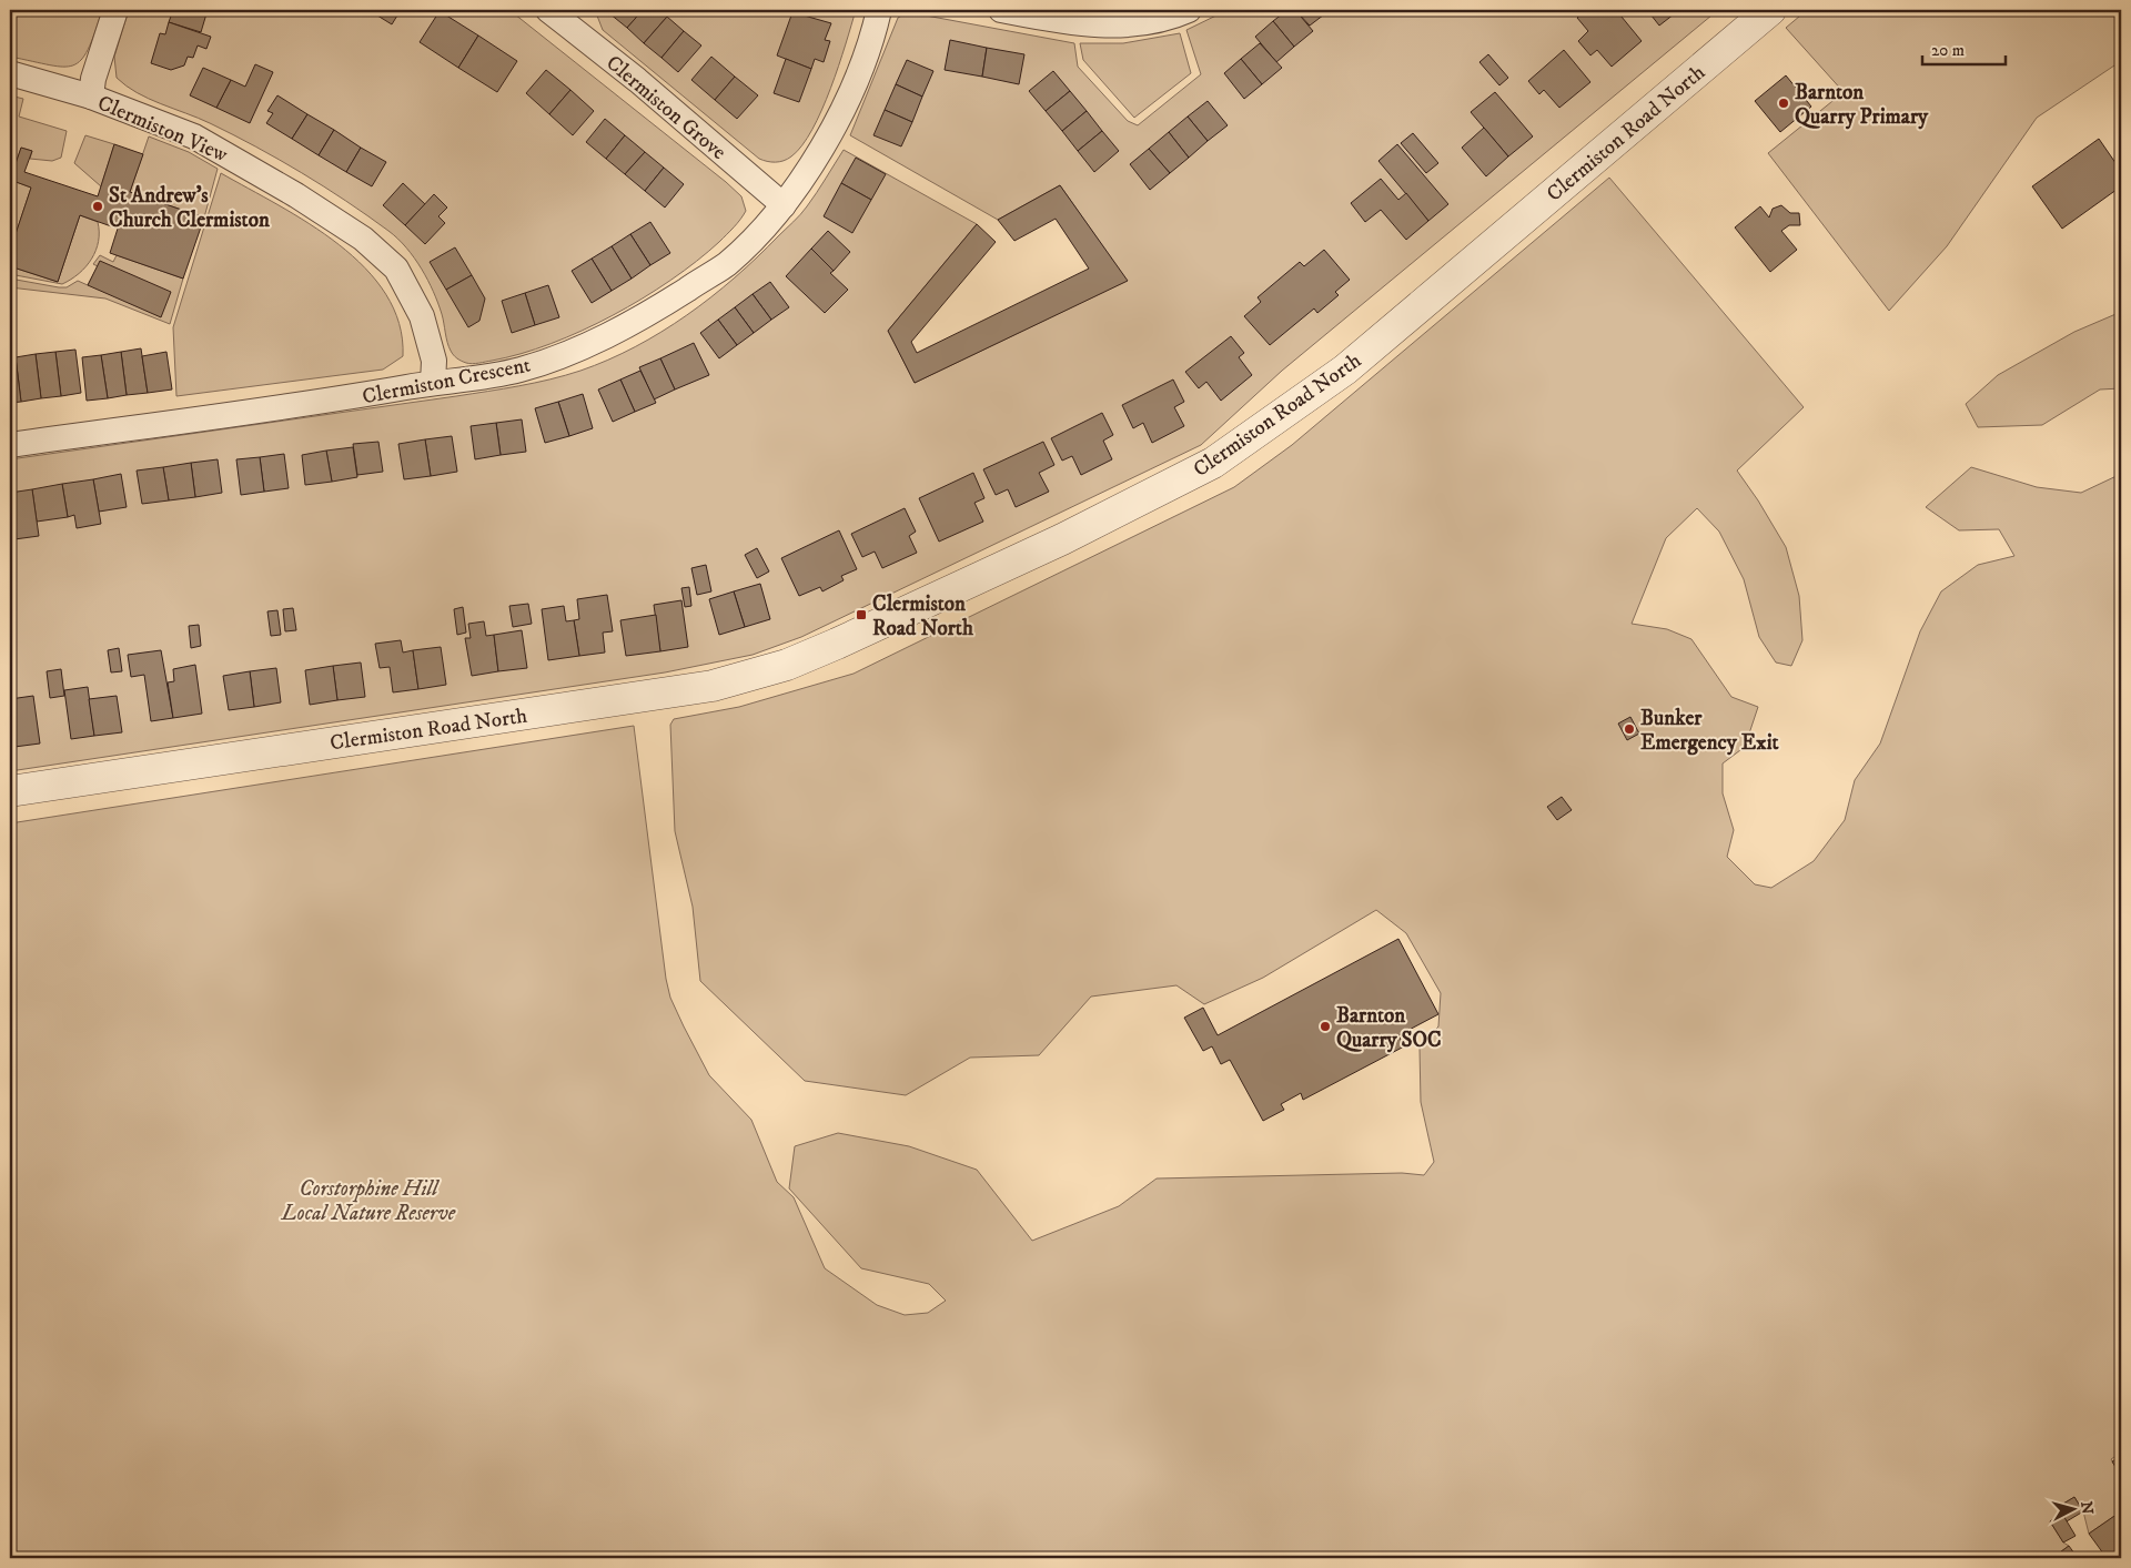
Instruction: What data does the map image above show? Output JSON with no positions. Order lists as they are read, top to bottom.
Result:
{
  "streets": {
    "street": [
      "Clermiston Grove",
      "Clermiston View",
      "Clermiston Road North",
      "Clermiston Crescent"
    ]
  },
  "crossings": [
    ["Clermiston Grove", "Clermiston Crescent"],
    ["Clermiston View", "Clermiston Crescent"]
  ],
  "parks": ["Corstorphine Hill Local Nature Reserve"],
  "places": {
    "other": [
      "Barnton Quarry Primary",
      "St Andrew’s Church Clermiston",
      "Bunker Emergency Exit",
      "Barnton Quarry SOC"
    ],
    "transit": ["Clermiston Road North"]
  },
  "scale_bar": "20 m",
  "north": "right"
}
